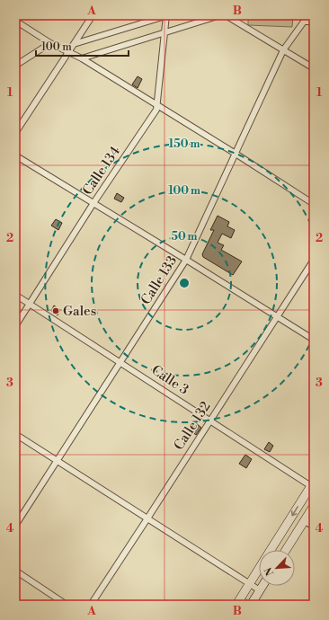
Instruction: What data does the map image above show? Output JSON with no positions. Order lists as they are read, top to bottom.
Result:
{
  "streets": {
    "street": [
      "Calle 134",
      "Calle 133",
      "Calle 3",
      "Calle 132"
    ]
  },
  "crossings": [
    ["Calle 134", "Calle 3"],
    ["Calle 133", "Calle 3"],
    ["Calle 3", "Calle 132"]
  ],
  "places": ["Gales"],
  "scale_bar": "100 m",
  "north": "bottom left",
  "grid": {
    "columns": ["A", "B"],
    "rows": [
      "1",
      "2",
      "3",
      "4"
    ]
  },
  "rings": ["150 m", "100 m", "50 m"]
}
